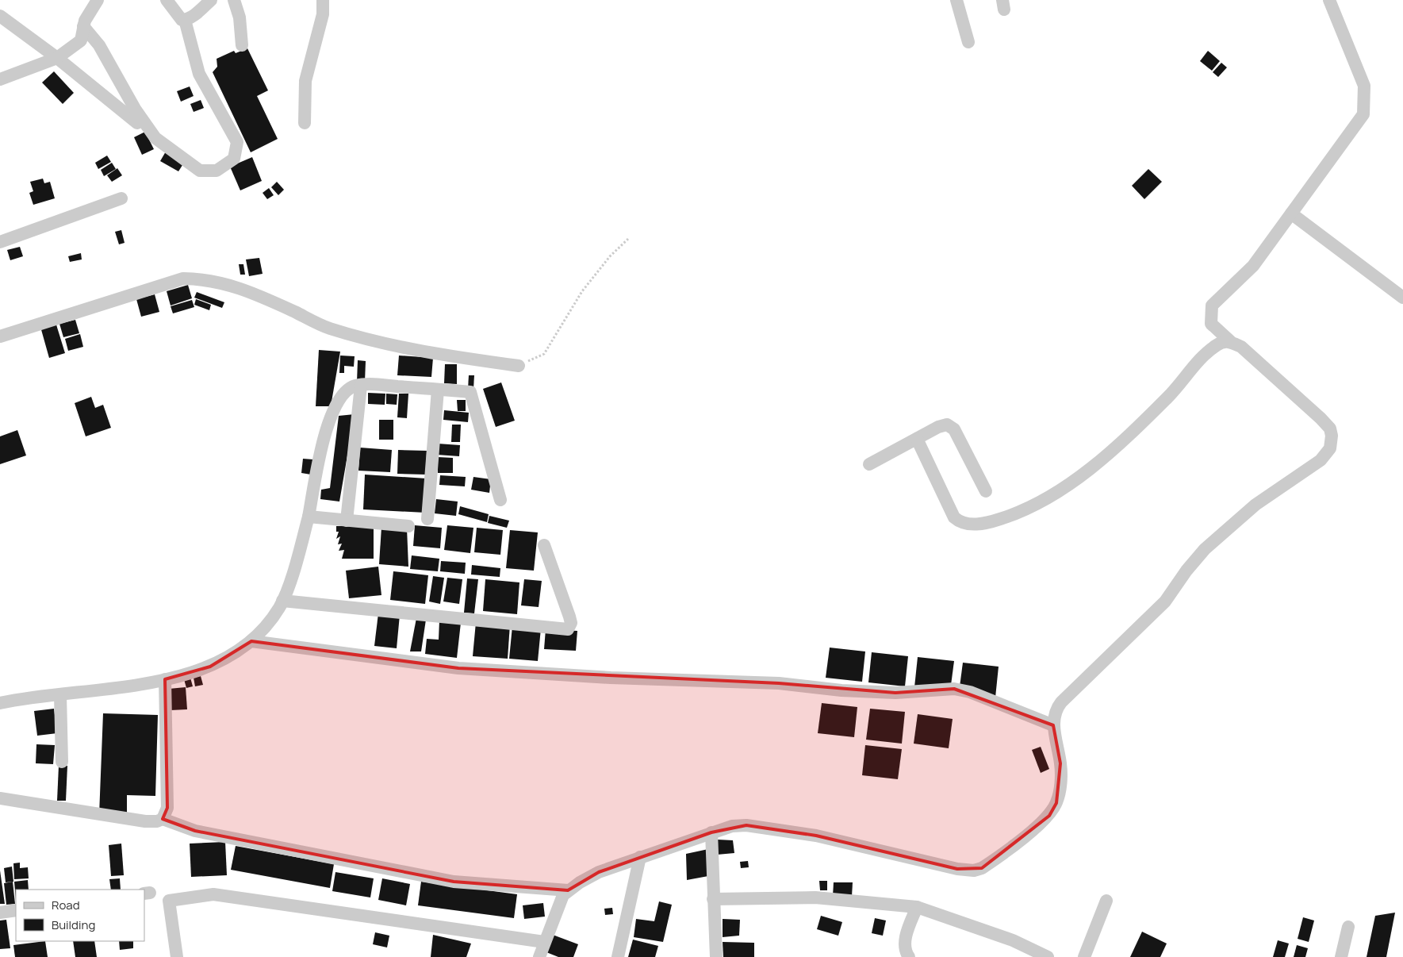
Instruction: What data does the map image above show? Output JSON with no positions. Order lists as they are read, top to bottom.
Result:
{
  "legend": ["Road", "Building"]
}
